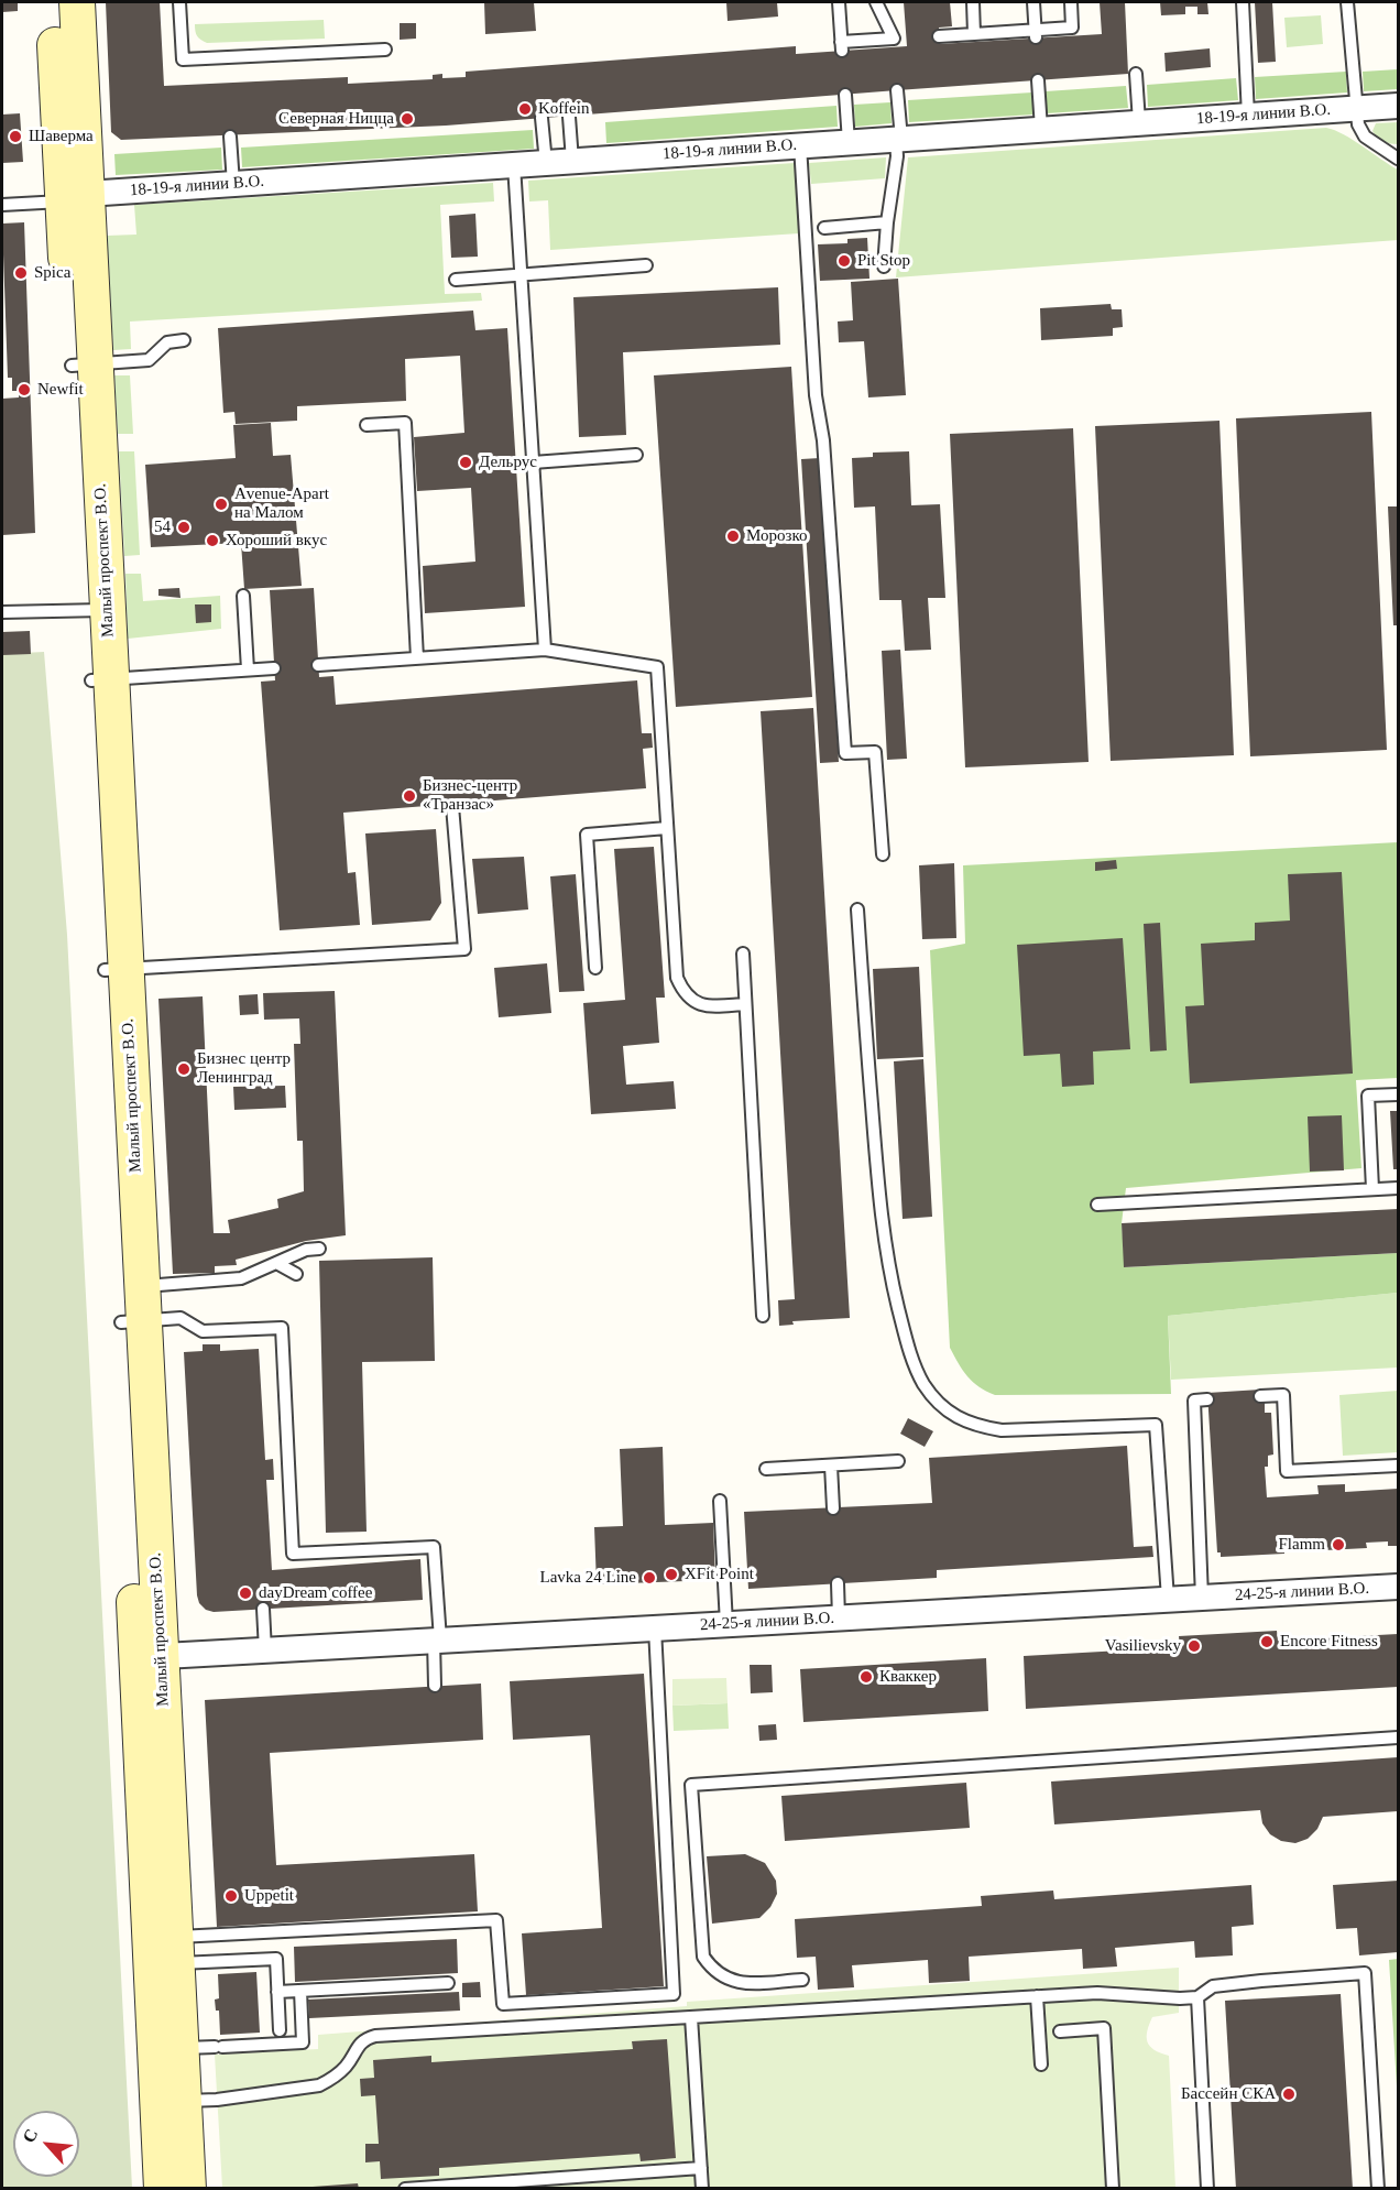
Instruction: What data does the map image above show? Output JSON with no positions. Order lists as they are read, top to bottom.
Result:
{
  "streets": {
    "main road": ["Малый проспект В.О."],
    "street": ["18-19-я линии В.О.", "24-25-я линии В.О."]
  },
  "crossings": [
    ["18-19-я линии В.О.", "Малый проспект В.О."],
    ["Малый проспект В.О.", "24-25-я линии В.О."]
  ],
  "places": [
    "Koffein",
    "Северная Ницца",
    "Шаверма",
    "Pit Stop",
    "Spica",
    "Newfit",
    "Дельрус",
    "Аvenue-Apart на Малом",
    "54",
    "Морозко",
    "Хороший вкус",
    "Бизнес-центр «Транзас»",
    "Бизнес центр Ленинград",
    "Flamm",
    "XFit Point",
    "Lavka 24 Line",
    "dayDream coffee",
    "Encore Fitness",
    "Vasilievsky",
    "Кваккер",
    "Uppetit",
    "Бассейн СКА"
  ],
  "north": "top left"
}
